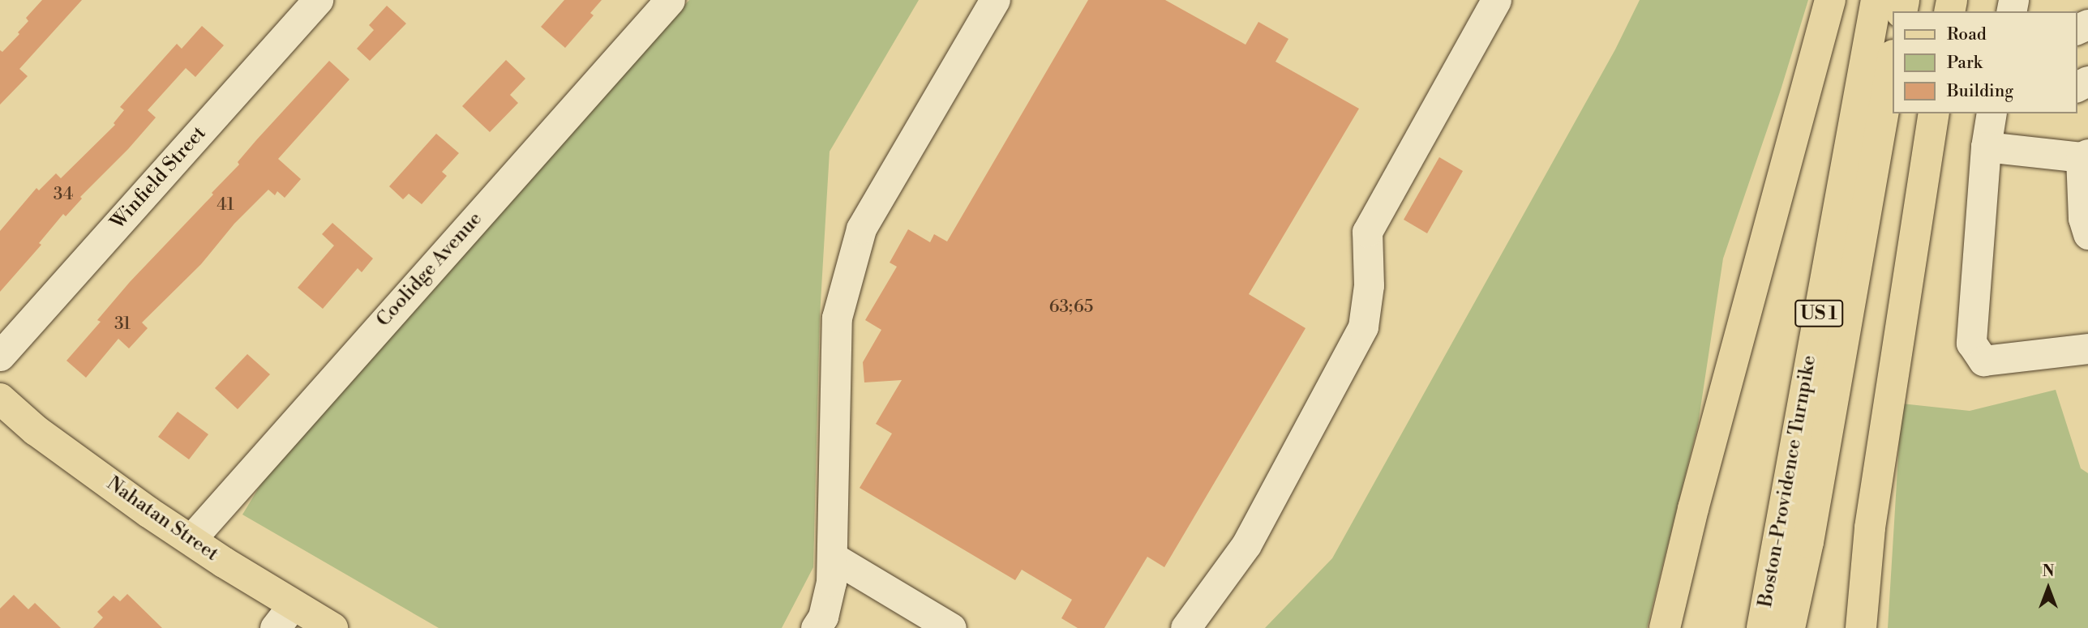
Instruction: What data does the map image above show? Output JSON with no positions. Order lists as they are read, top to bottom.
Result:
{
  "streets": {
    "main road": ["US 1", "Boston-Providence Turnpike", "Nahatan Street"],
    "street": ["Winfield Street", "Coolidge Avenue"]
  },
  "crossings": [
    ["Coolidge Avenue", "Nahatan Street"]
  ],
  "house_numbers": [
    "34",
    "41",
    "63;65",
    "31"
  ],
  "legend": ["Road", "Park", "Building"],
  "north": "top"
}
